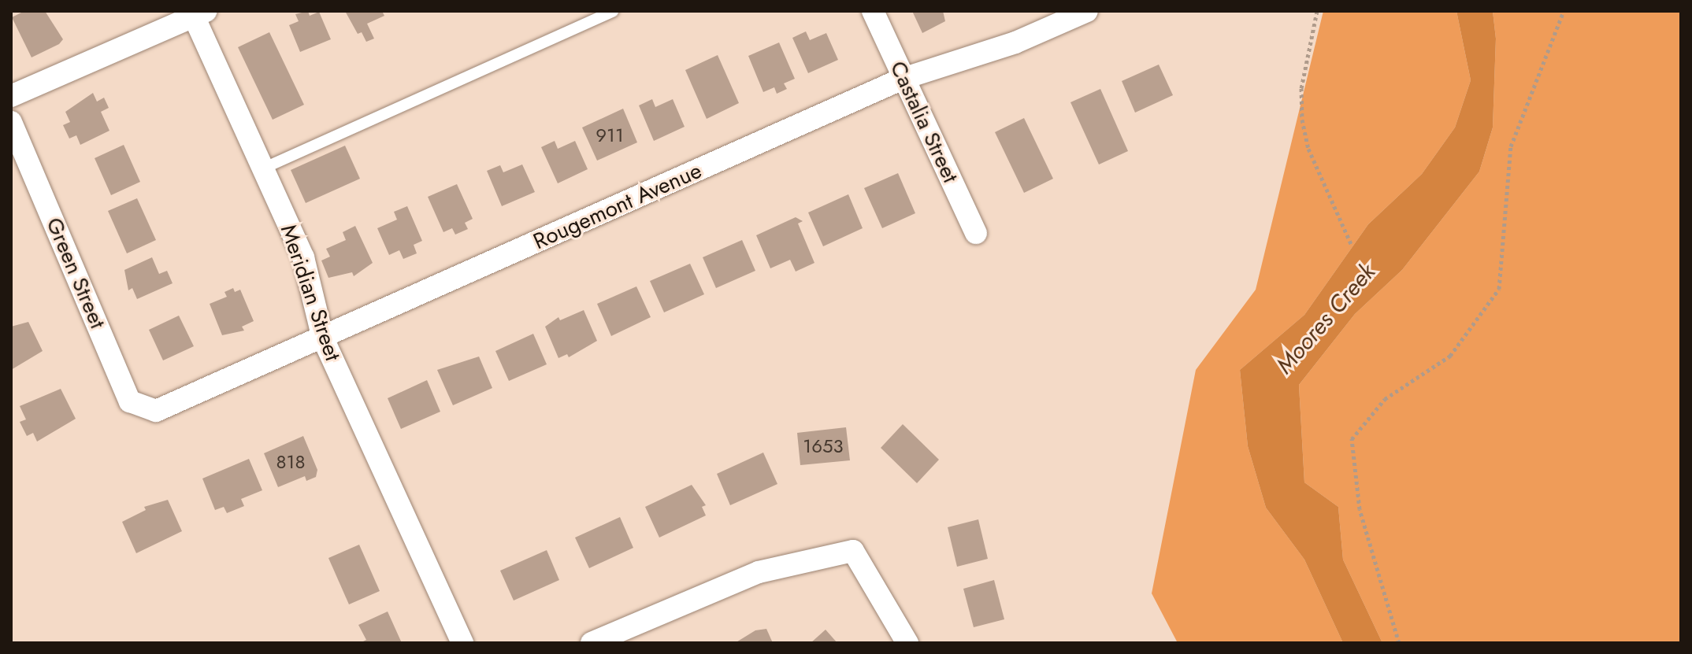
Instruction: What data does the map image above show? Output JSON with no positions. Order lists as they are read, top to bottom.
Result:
{
  "streets": {
    "street": [
      "Castalia Street",
      "Rougemont Avenue",
      "Green Street",
      "Meridian Street"
    ]
  },
  "crossings": [
    ["Castalia Street", "Rougemont Avenue"],
    ["Rougemont Avenue", "Green Street"],
    ["Rougemont Avenue", "Meridian Street"]
  ],
  "water": ["Moores Creek"],
  "house_numbers": ["911", "1653", "818"]
}
